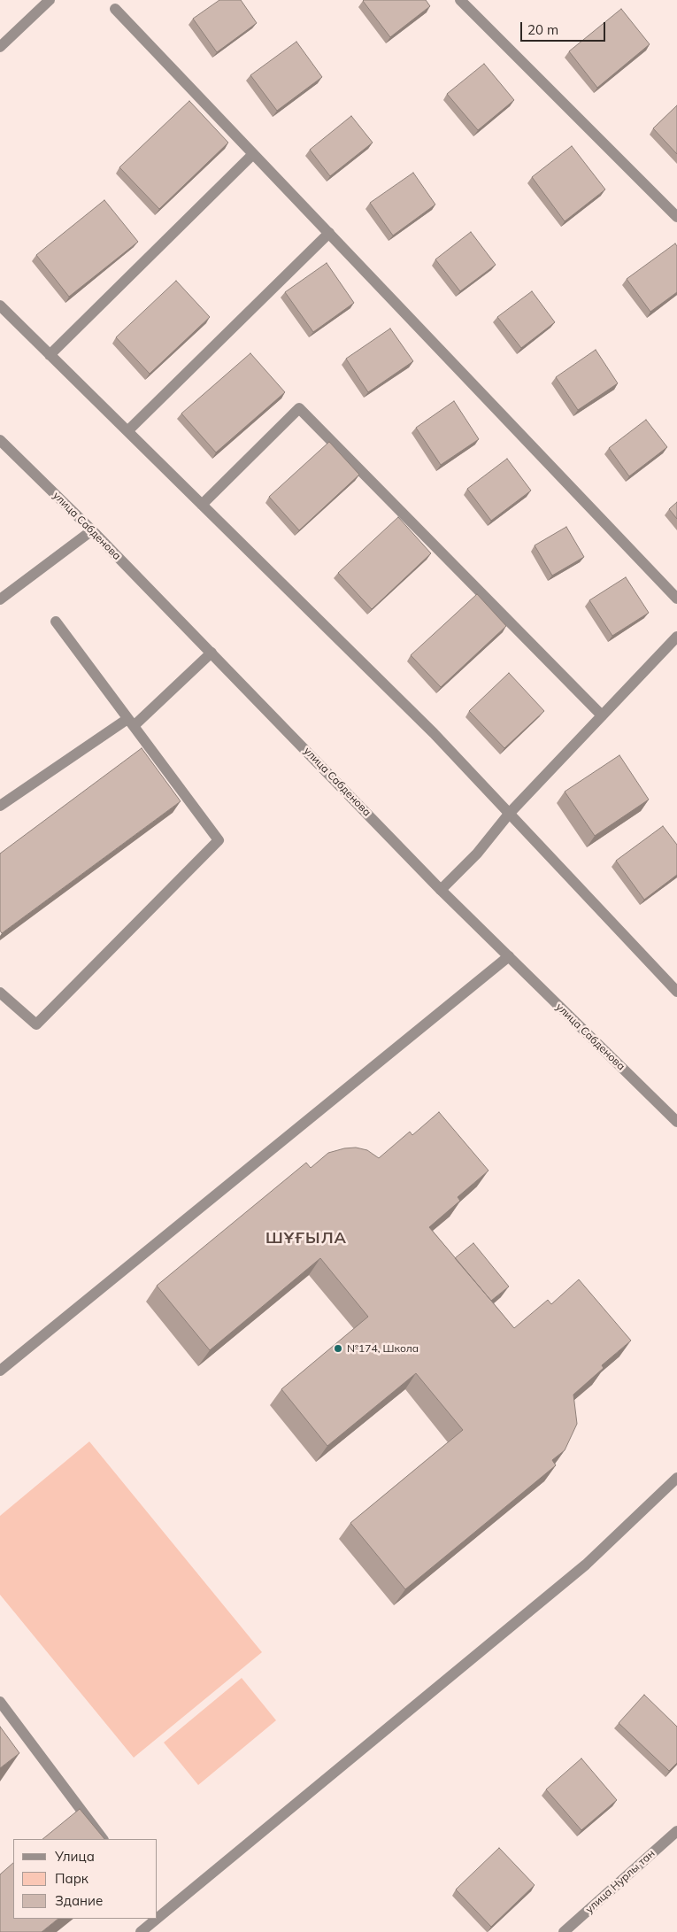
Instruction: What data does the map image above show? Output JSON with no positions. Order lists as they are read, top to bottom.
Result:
{
  "streets": {
    "street": ["улица Сабденова", "улица Нурлы тан"]
  },
  "districts": ["ШҰҒЫЛА"],
  "places": ["№174, Школа"],
  "legend": ["Улица", "Парк", "Здание"],
  "scale_bar": "20 m"
}
